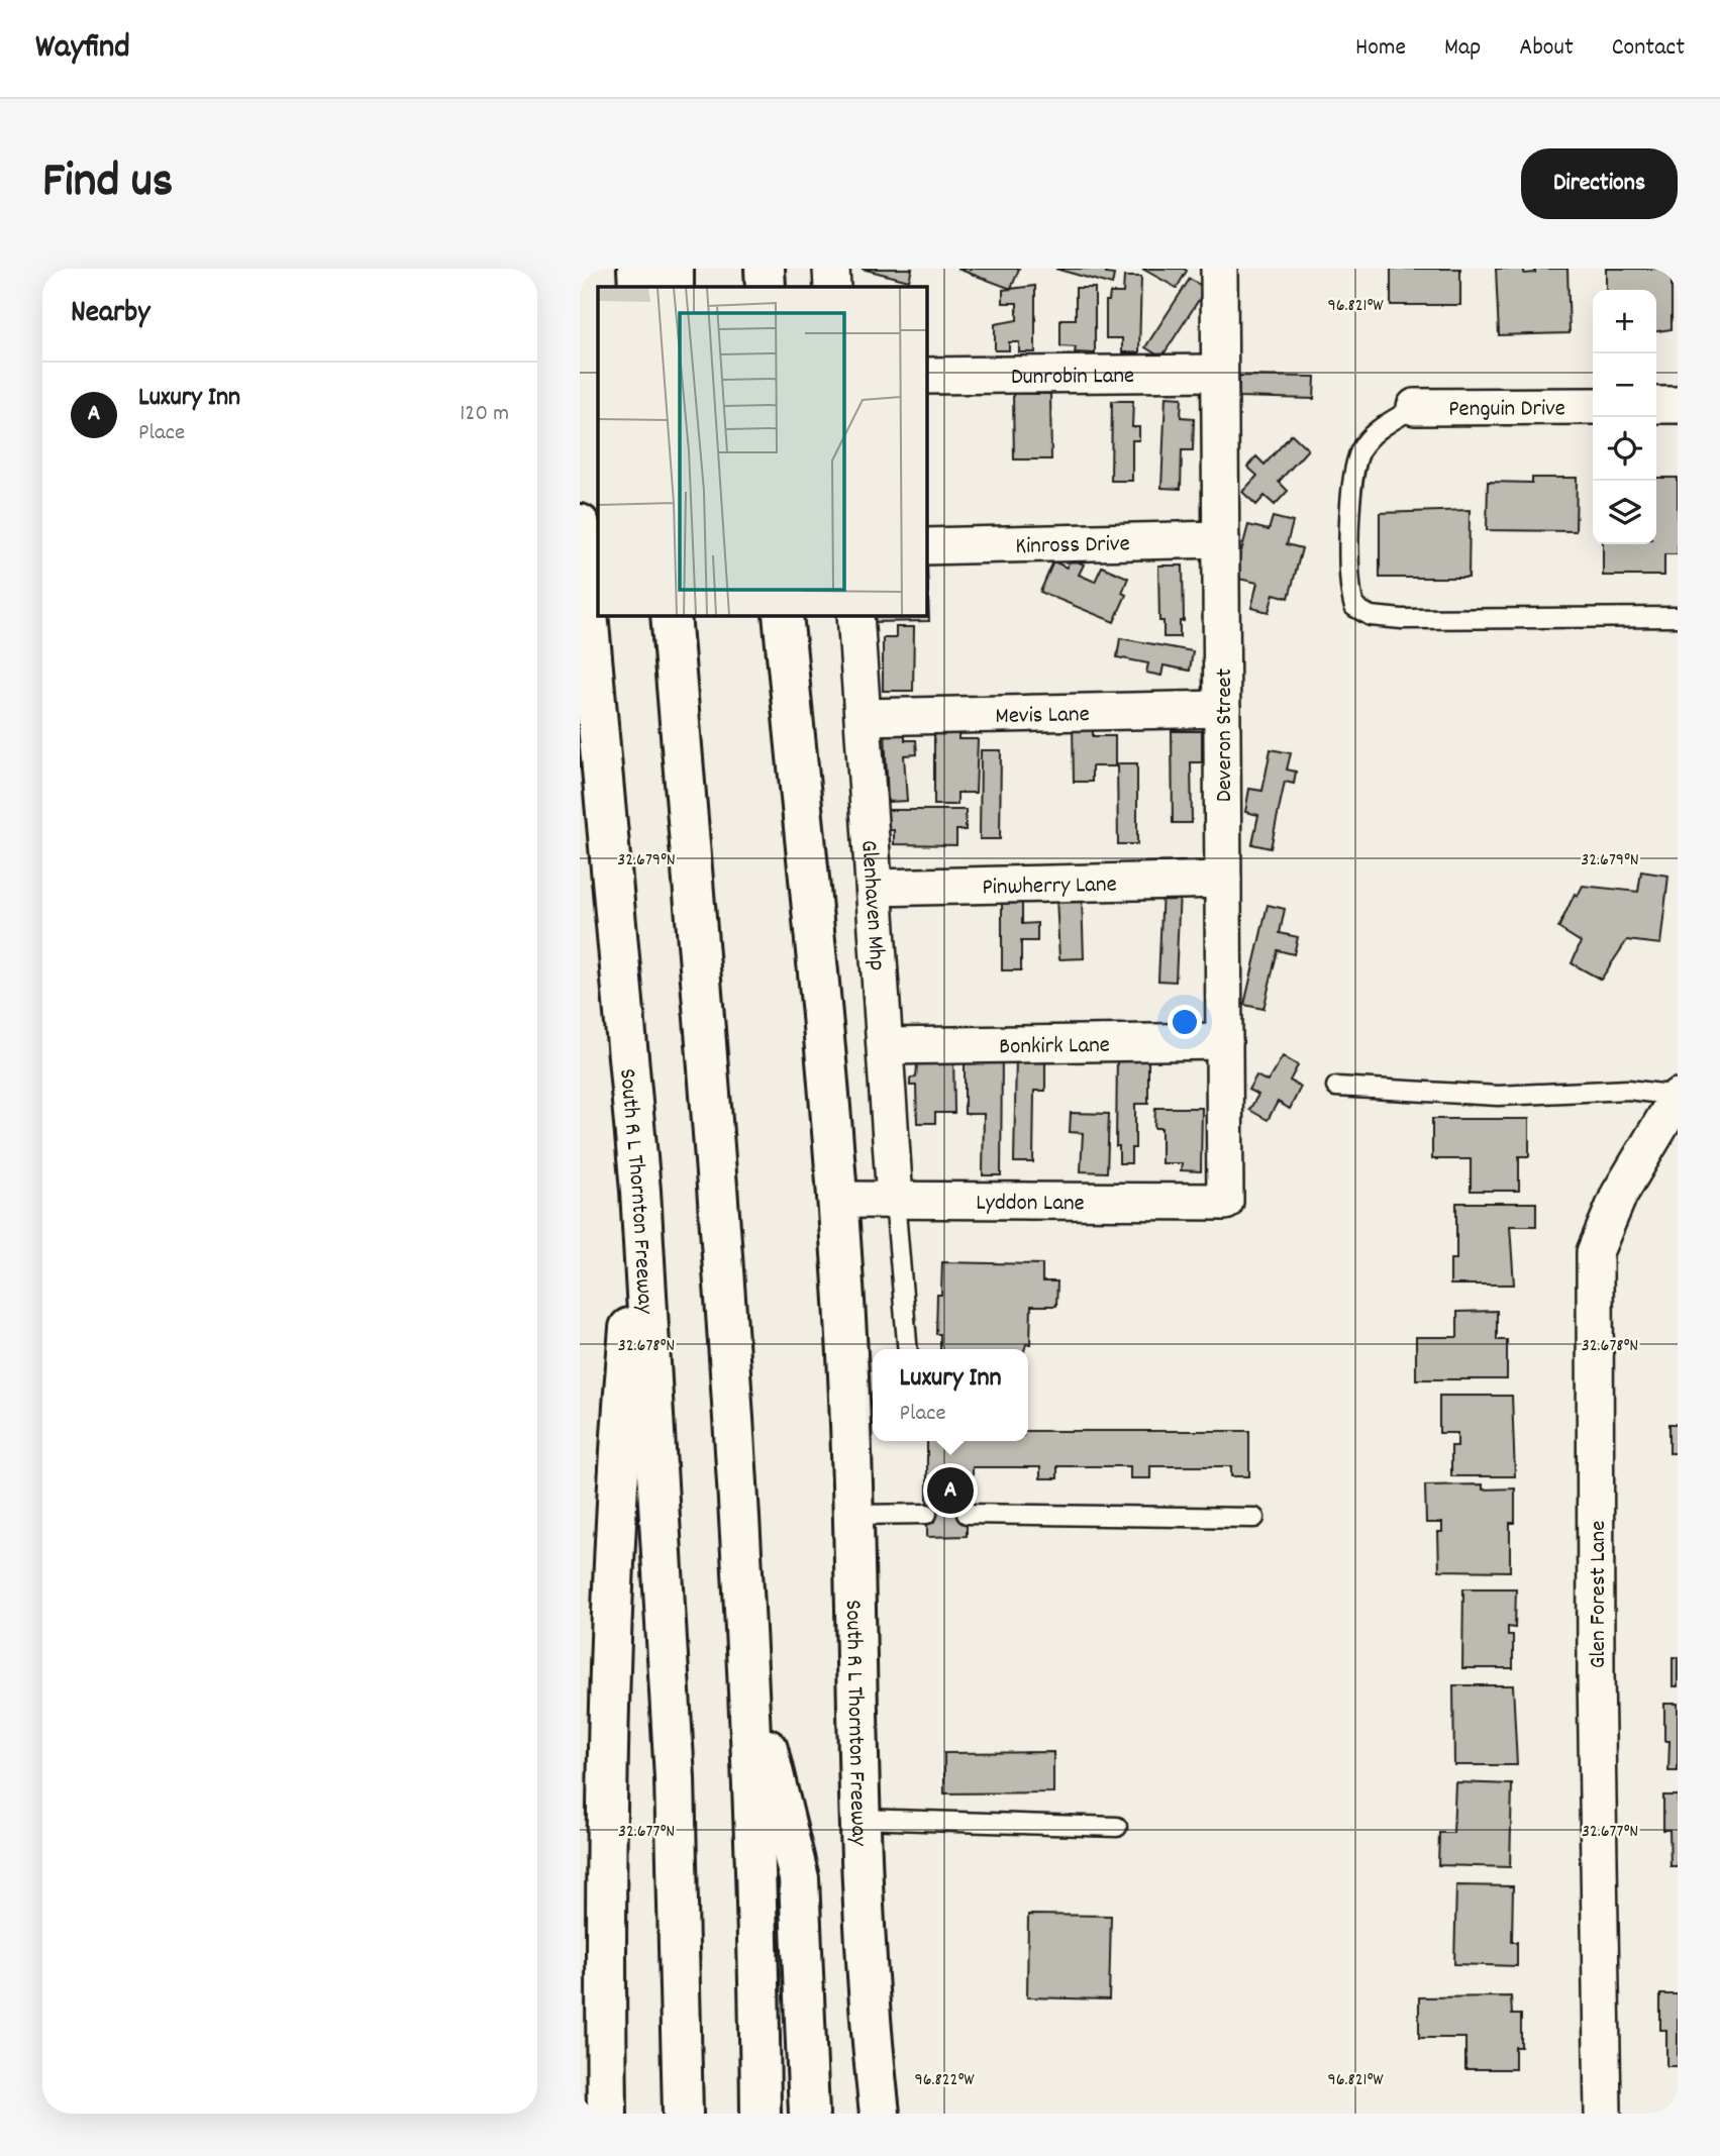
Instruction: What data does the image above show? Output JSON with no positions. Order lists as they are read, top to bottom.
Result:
{
  "streets": {
    "main road": ["South R L Thornton Freeway"],
    "street": [
      "Dunrobin Lane",
      "Penguin Drive",
      "Kinross Drive",
      "Mevis Lane",
      "Deveron Street",
      "Pinwherry Lane",
      "Glenhaven Mhp",
      "Bonkirk Lane",
      "Lyddon Lane",
      "Glen Forest Lane"
    ]
  },
  "crossings": [
    ["Dunrobin Lane", "Deveron Street"],
    ["Kinross Drive", "Deveron Street"],
    ["Mevis Lane", "Deveron Street"],
    ["Mevis Lane", "Glenhaven Mhp"],
    ["Deveron Street", "Pinwherry Lane"],
    ["Deveron Street", "Bonkirk Lane"],
    ["Deveron Street", "Lyddon Lane"],
    ["Pinwherry Lane", "Glenhaven Mhp"],
    ["Glenhaven Mhp", "Bonkirk Lane"],
    ["Glenhaven Mhp", "Lyddon Lane"],
    ["South R L Thornton Freeway", "Lyddon Lane"]
  ],
  "page": {
    "header": "Wayfind",
    "nav": [
      "Home",
      "Map",
      "About",
      "Contact"
    ],
    "title": "Find us",
    "buttons": "Directions",
    "heading": "Nearby",
    "map_buttons": ["+", "−"],
    "list": [
      {
        "mark": "A",
        "name": "Luxury Inn",
        "note": "Place",
        "value": "120 m"
      }
    ],
    "popup": ["Luxury Inn", "Place"],
    "pins": "A"
  },
  "coordinates": [
    "96.821°W",
    "32.679°N",
    "32.678°N",
    "32.677°N",
    "96.822°W"
  ]
}
